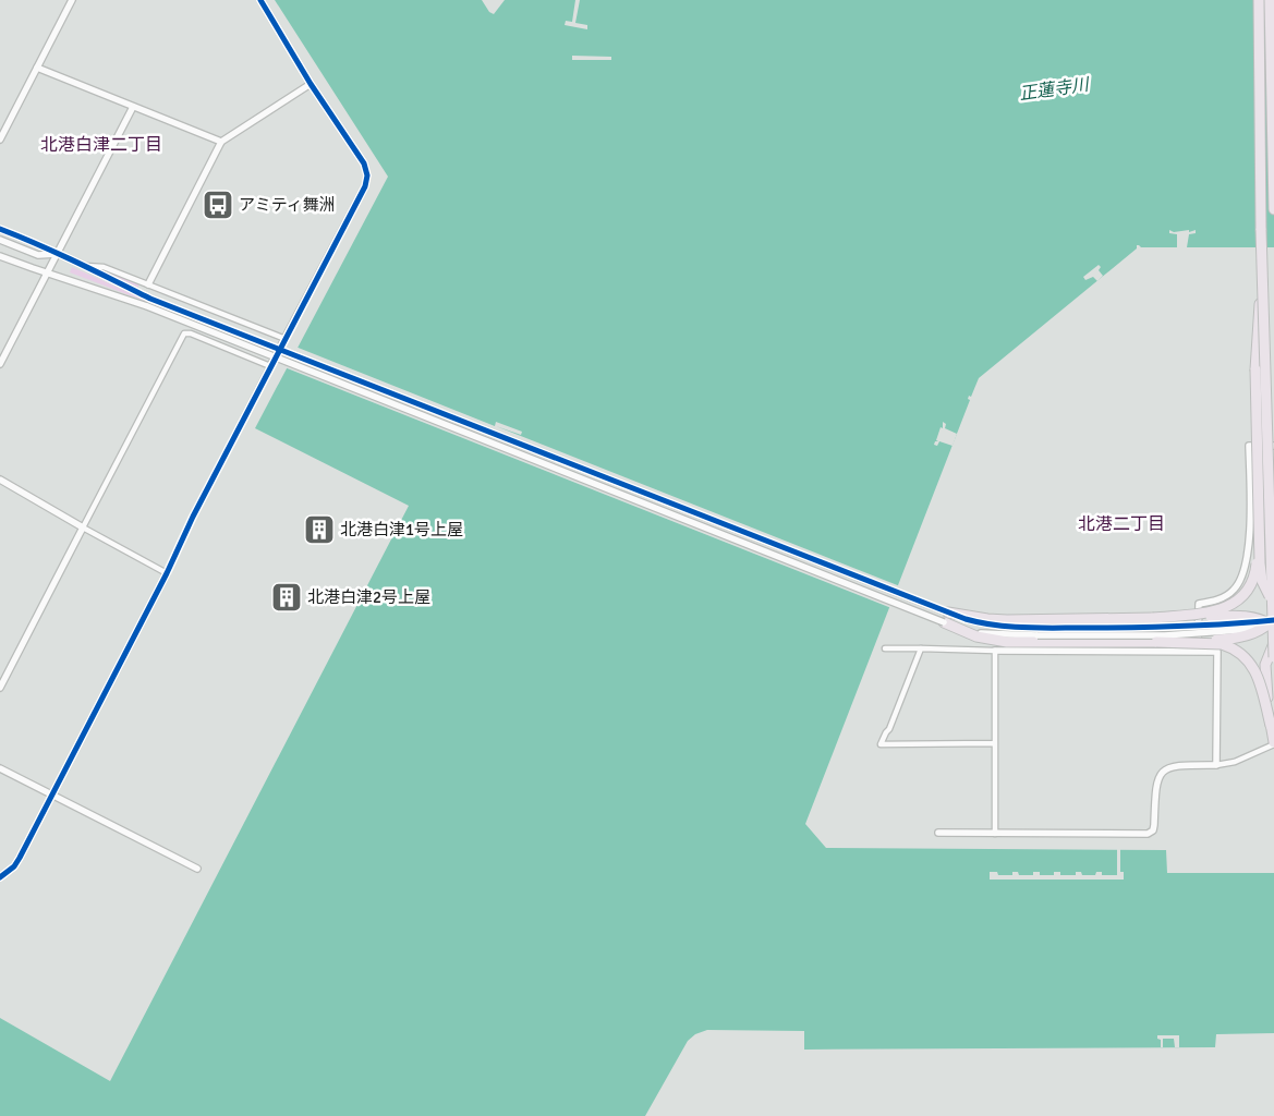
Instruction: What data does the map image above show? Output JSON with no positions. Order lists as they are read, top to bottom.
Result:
{
  "districts": ["北港白津二丁目", "北港二丁目"],
  "water": ["正蓮寺川"],
  "places": {
    "bus stop": ["アミティ舞洲"],
    "building": ["北港白津1号上屋", "北港白津2号上屋"]
  }
}
